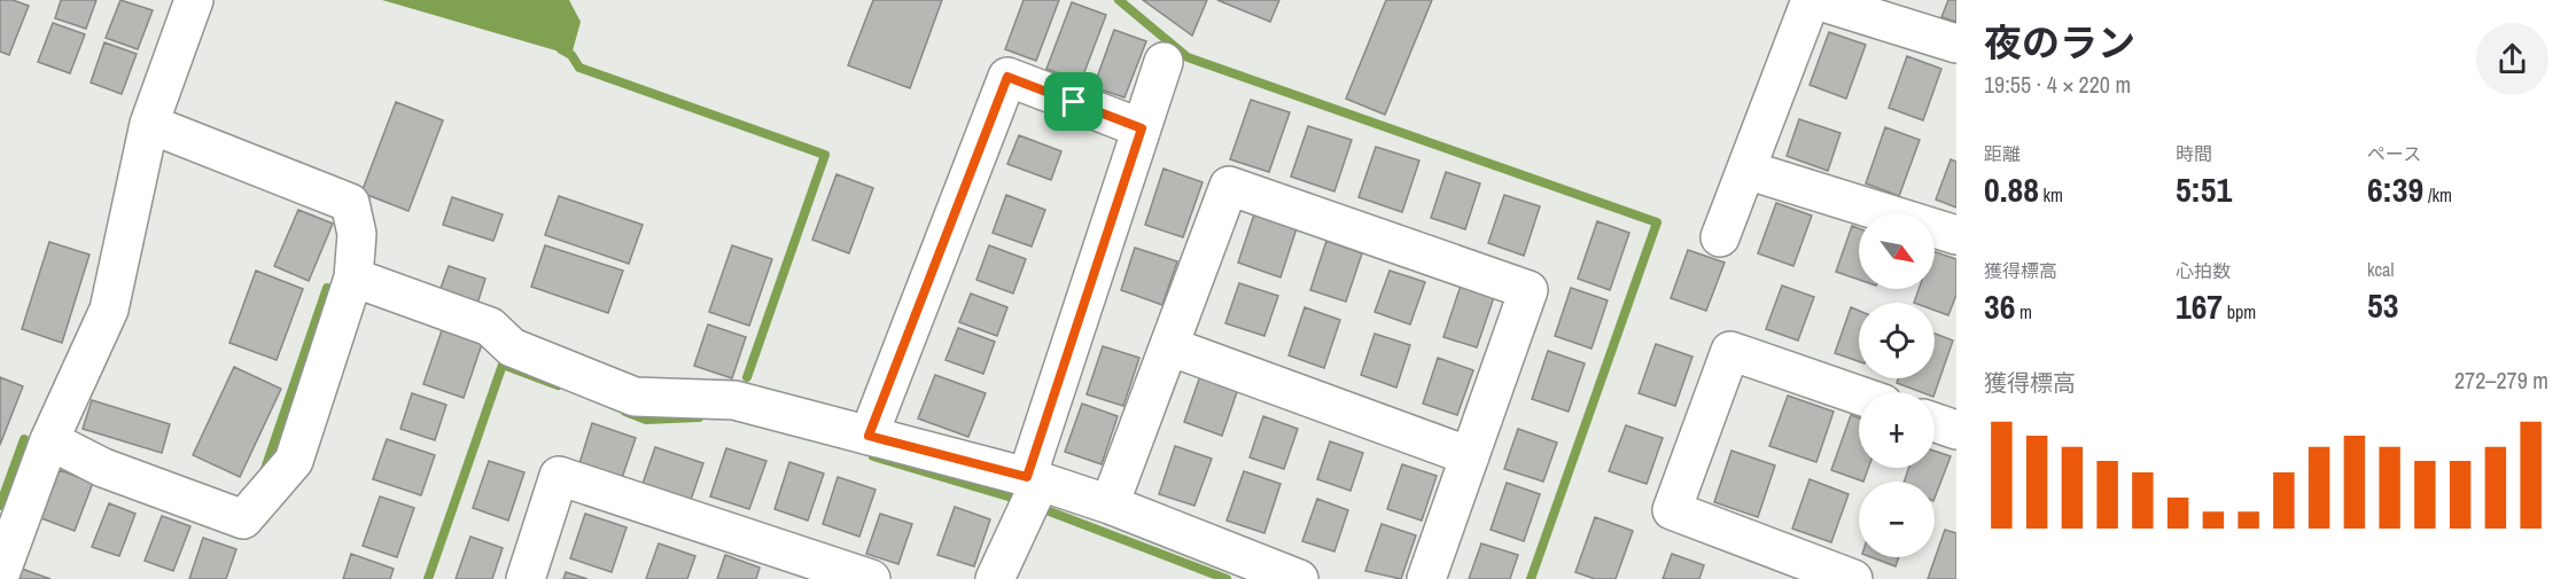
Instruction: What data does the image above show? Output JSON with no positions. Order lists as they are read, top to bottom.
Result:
{
  "north": "bottom right",
  "page": {
    "heading": ["夜のラン", "19:55 · 4 × 220 m"],
    "stats": [
      ["距離", "0.88 km"],
      ["時間", "5:51"],
      ["ペース", "6:39 /km"],
      ["獲得標高", "36 m"],
      ["心拍数", "167 bpm"],
      ["kcal", "53"]
    ],
    "map_buttons": ["+", "−"],
    "chart": ["獲得標高", "272–279 m"]
  }
}
